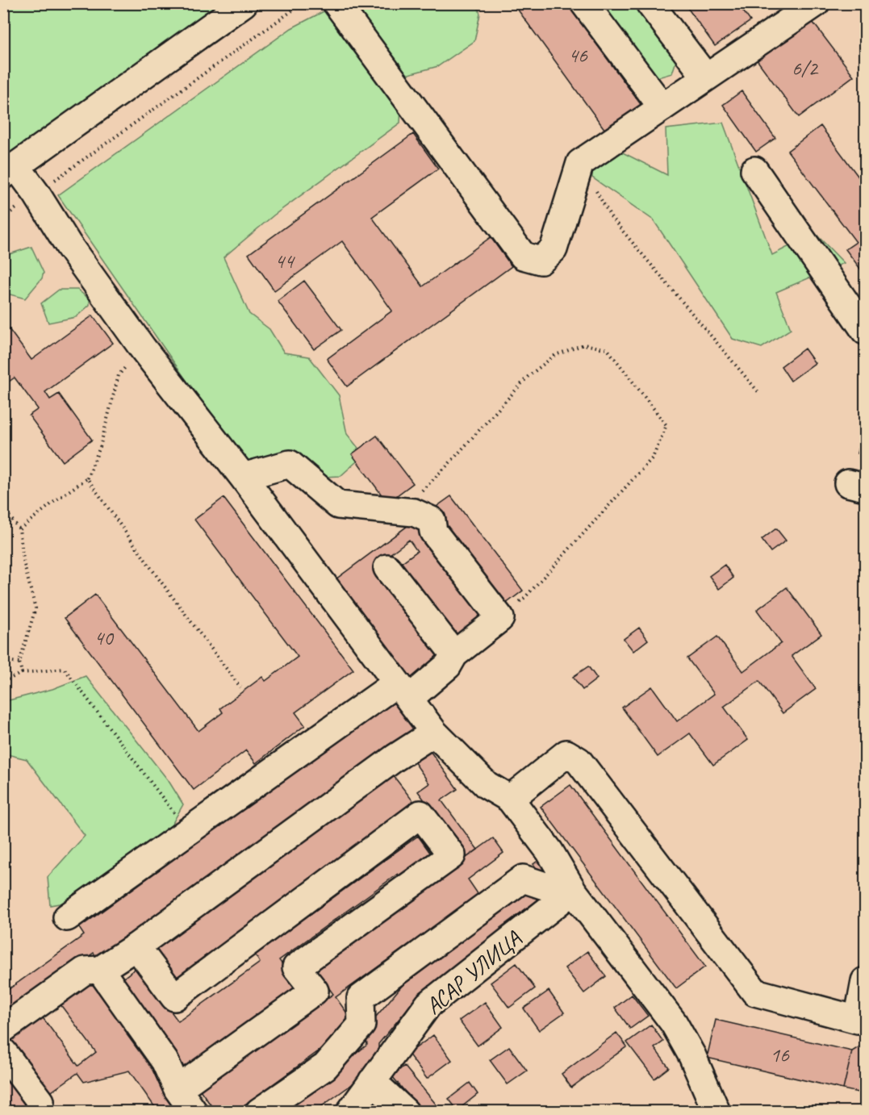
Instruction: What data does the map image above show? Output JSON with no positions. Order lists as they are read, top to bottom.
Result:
{
  "streets": {
    "street": ["АСАР УЛИЦА"]
  },
  "house_numbers": [
    "46",
    "6/2",
    "44",
    "40",
    "16"
  ]
}
